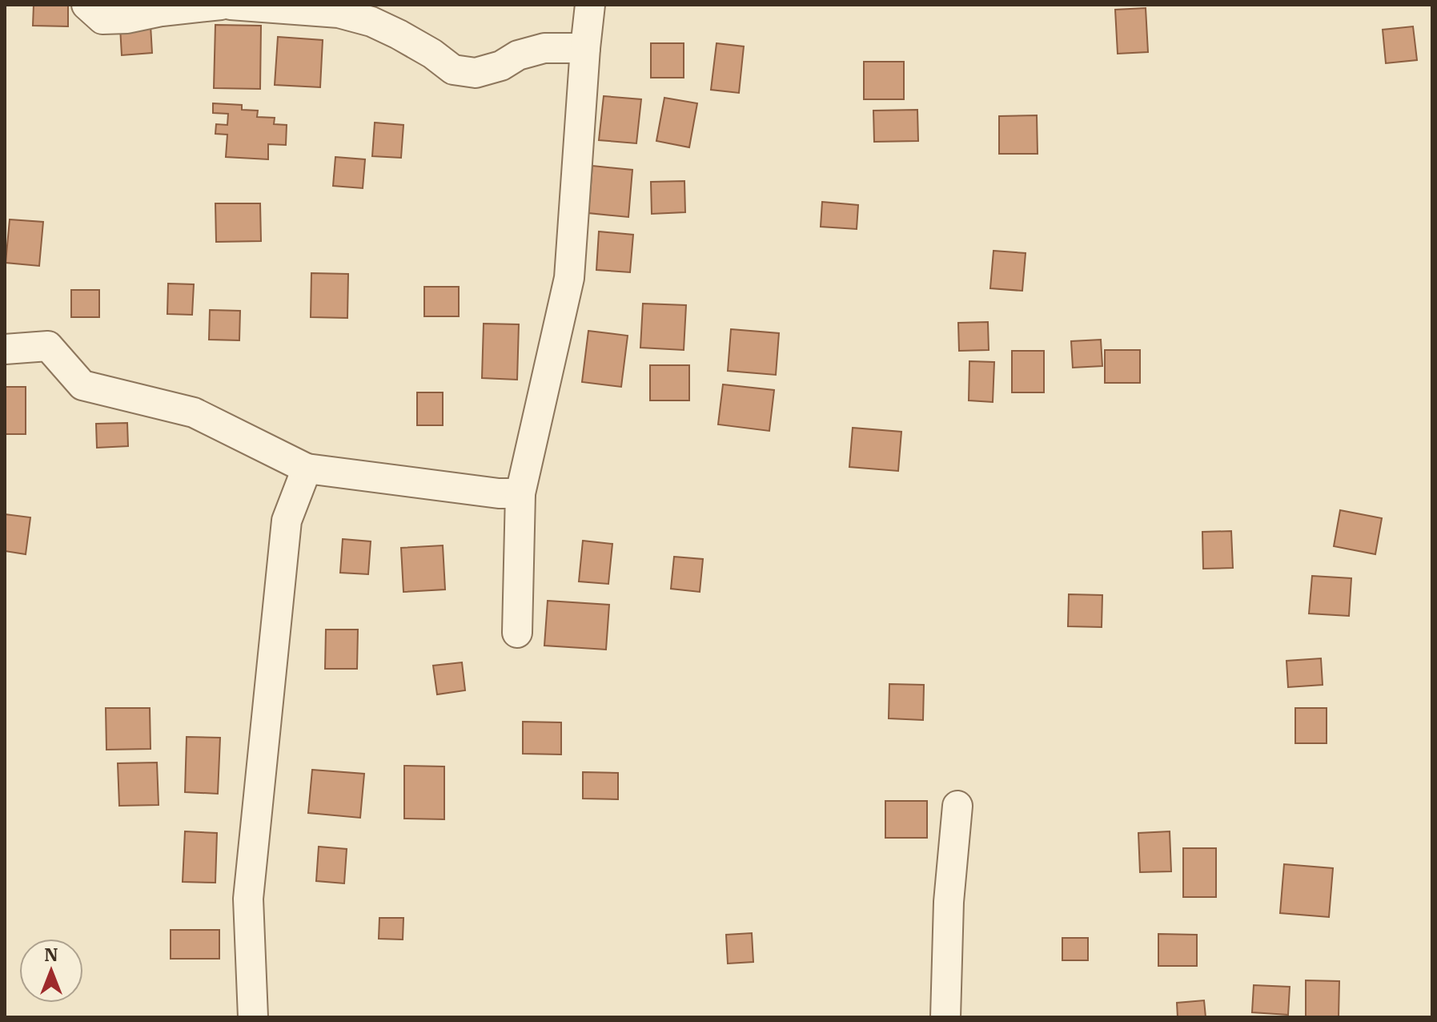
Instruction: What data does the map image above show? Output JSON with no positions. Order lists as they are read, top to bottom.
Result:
{
  "north": "top"
}
